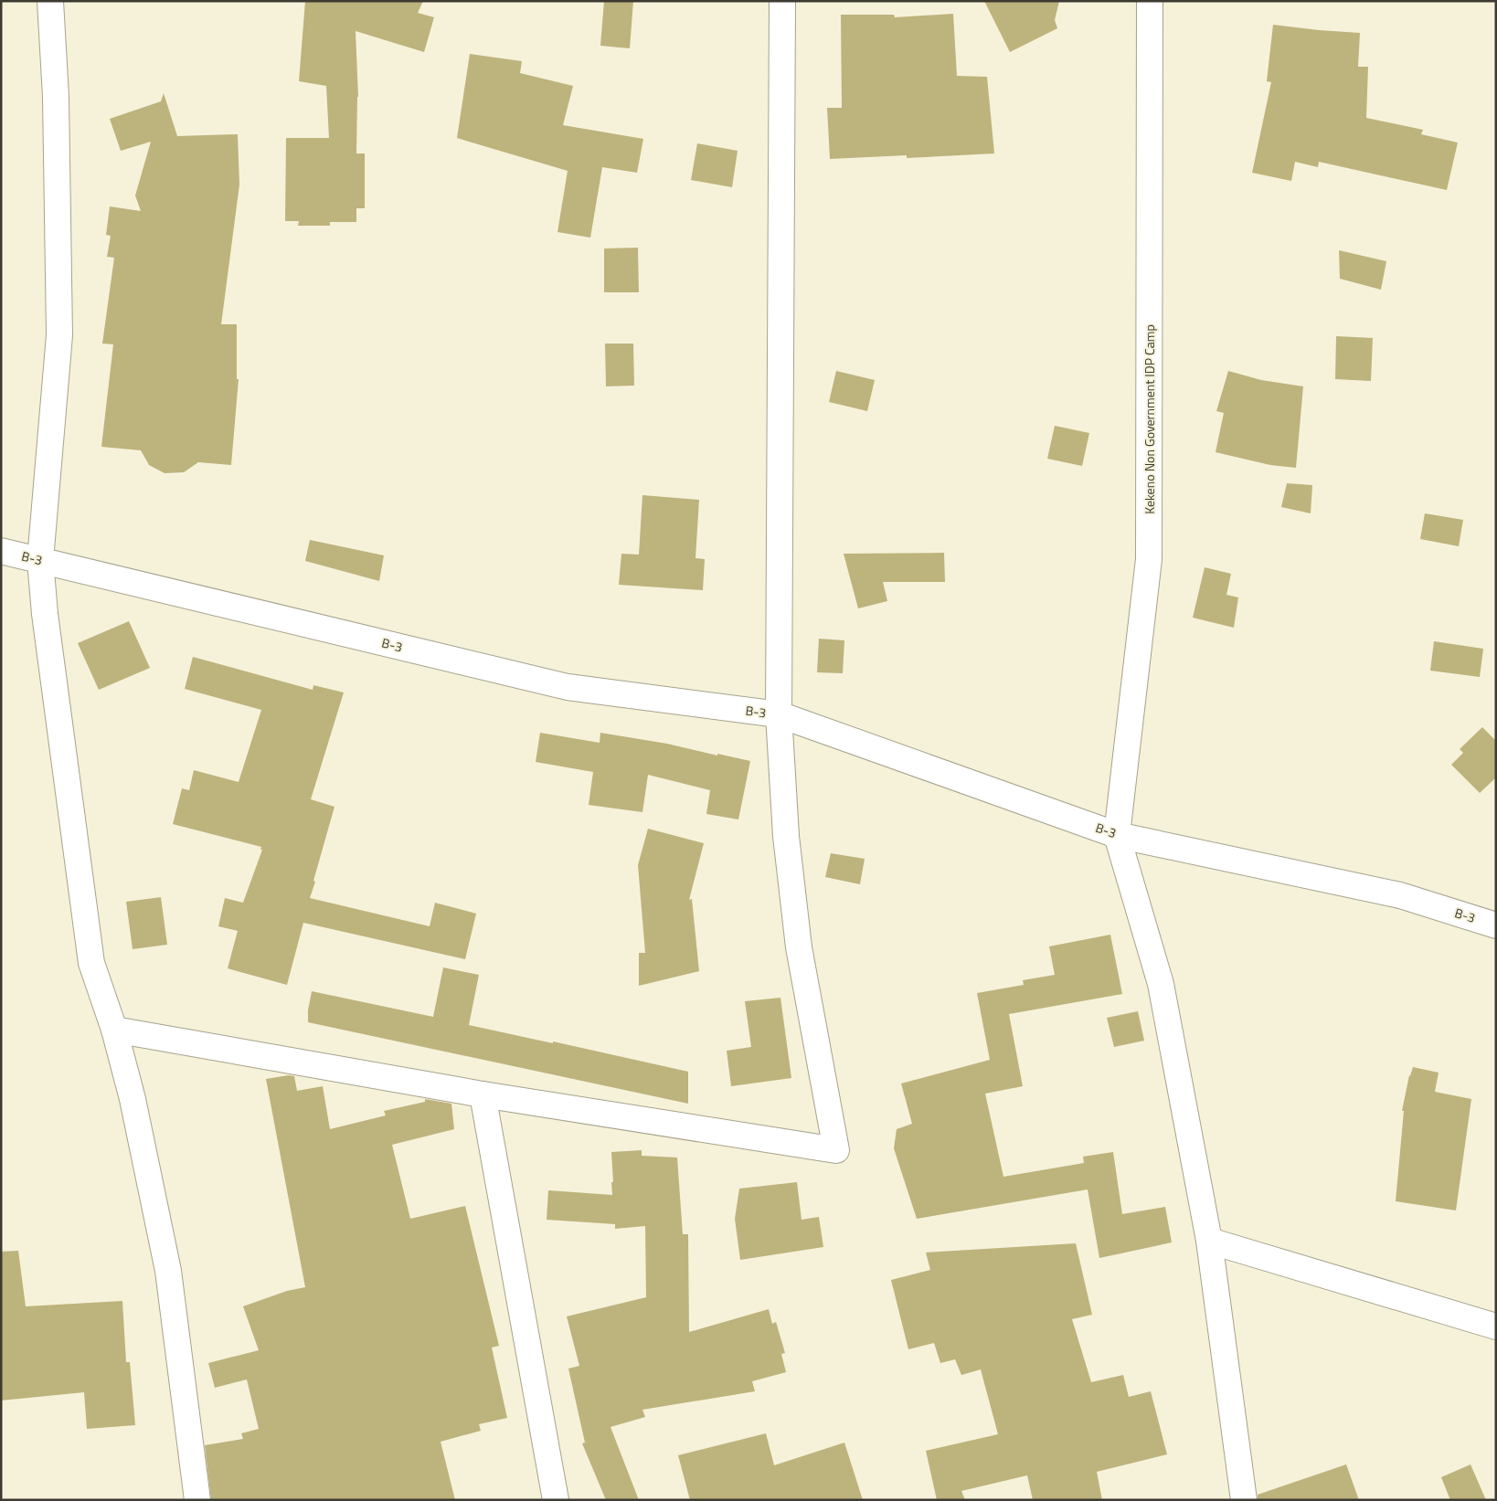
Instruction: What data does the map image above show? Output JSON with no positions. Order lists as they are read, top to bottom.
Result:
{
  "streets": {
    "street": ["Kekeno Non Government IDP Camp", "B-3"]
  },
  "crossings": [
    ["Kekeno Non Government IDP Camp", "B-3"]
  ]
}
